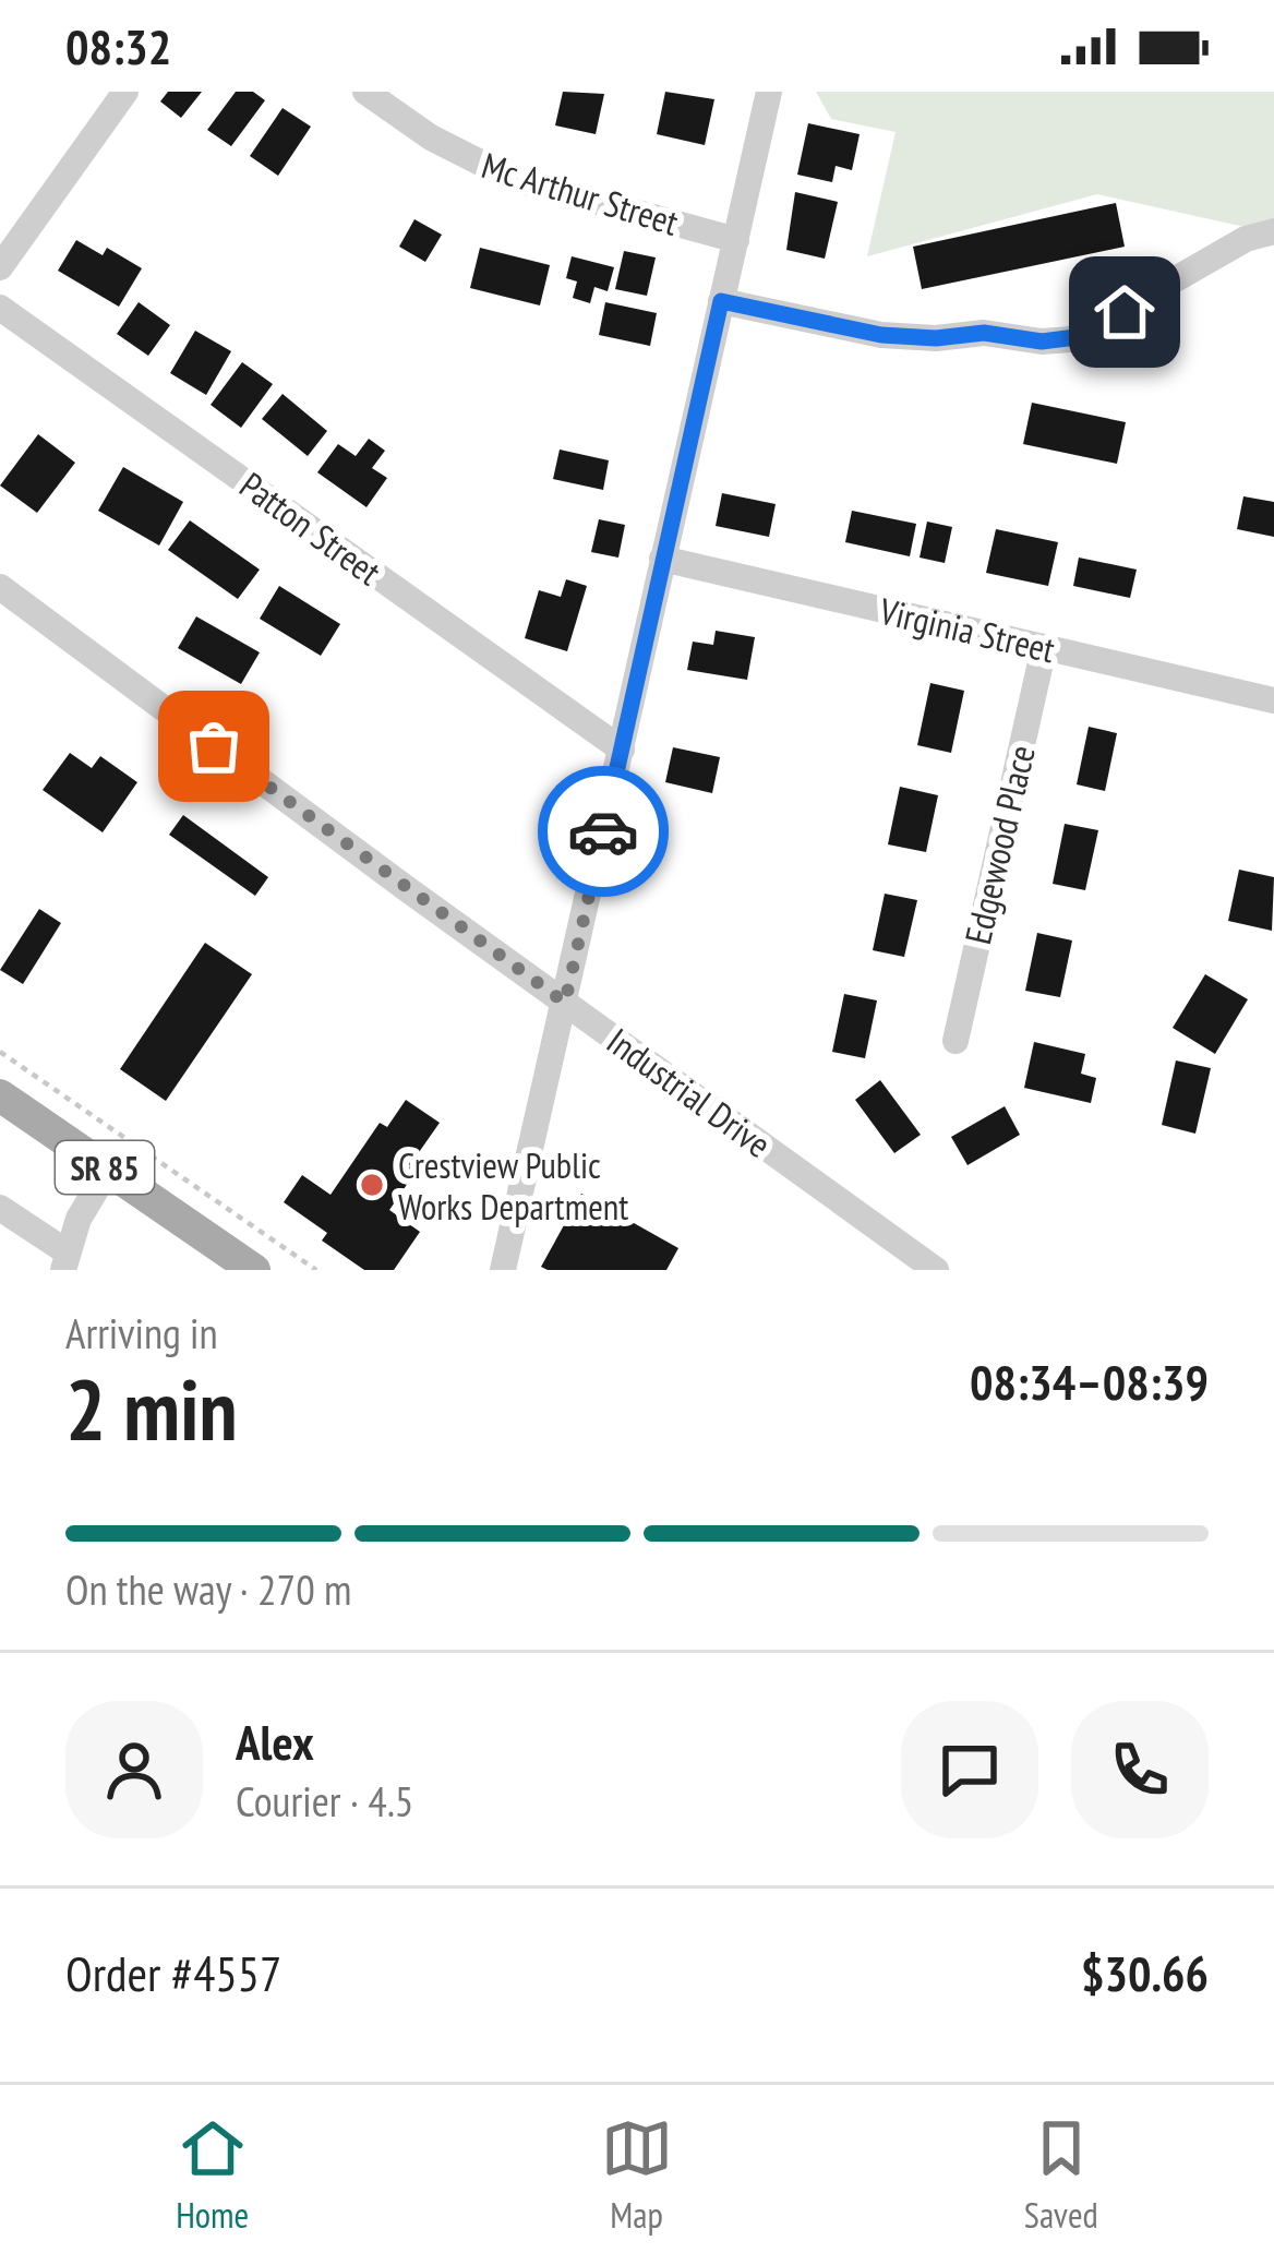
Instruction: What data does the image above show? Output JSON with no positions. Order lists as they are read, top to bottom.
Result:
{
  "streets": {
    "main road": ["SR 85"],
    "street": [
      "Mc Arthur Street",
      "Patton Street",
      "Virginia Street",
      "Edgewood Place",
      "Industrial Drive"
    ]
  },
  "crossings": [
    ["Virginia Street", "Edgewood Place"]
  ],
  "places": ["Crestview Public Works Department"],
  "page": {
    "status": "08:32",
    "heading": ["2 min", "Arriving in", "08:34–08:39"],
    "panel": [
      "Alex",
      "Courier · 4.5",
      "Order #4557",
      "$30.66"
    ],
    "bar": "On the way · 270 m",
    "tabs": ["Home", "Map", "Saved"]
  }
}
